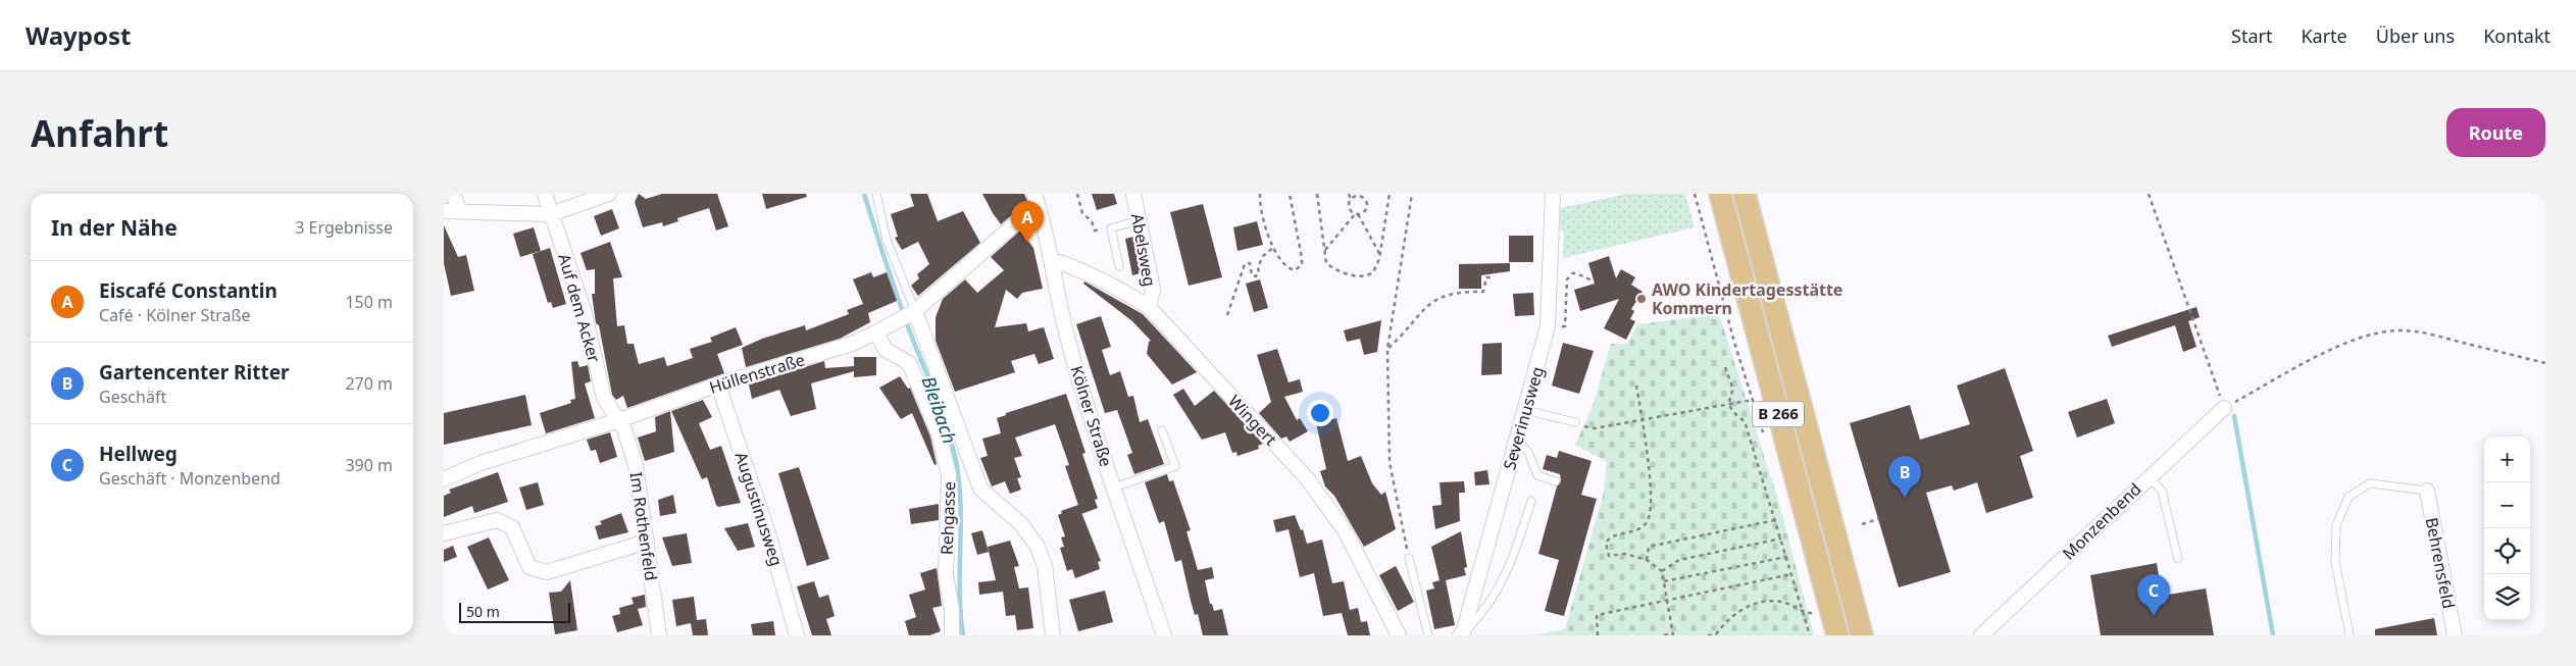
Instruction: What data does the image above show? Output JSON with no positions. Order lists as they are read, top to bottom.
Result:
{
  "streets": {
    "main road": ["B 266"],
    "street": [
      "Abelsweg",
      "Auf dem Acker",
      "Hüllenstraße",
      "Kölner Straße",
      "Severinusweg",
      "Wingert",
      "Augustinusweg",
      "Rehgasse",
      "Monzenbend",
      "Im Rothenfeld",
      "Behrensfeld"
    ]
  },
  "crossings": [
    ["Abelsweg", "Wingert"],
    ["Auf dem Acker", "Hüllenstraße"],
    ["Auf dem Acker", "Im Rothenfeld"],
    ["Hüllenstraße", "Kölner Straße"],
    ["Hüllenstraße", "Augustinusweg"],
    ["Hüllenstraße", "Rehgasse"],
    ["Hüllenstraße", "Im Rothenfeld"],
    ["Kölner Straße", "Wingert"]
  ],
  "water": ["Bleibach"],
  "places": ["AWO Kindertagesstätte Kommern"],
  "scale_bar": "50 m",
  "page": {
    "header": "Waypost",
    "nav": [
      "Start",
      "Karte",
      "Über uns",
      "Kontakt"
    ],
    "buttons": "Route",
    "title": "Anfahrt",
    "heading": ["In der Nähe", "3 Ergebnisse"],
    "pins": ["A", "B", "C"],
    "list": [
      {
        "mark": "A",
        "name": "Eiscafé Constantin",
        "note": "Café · Kölner Straße",
        "value": "150 m"
      },
      {
        "mark": "B",
        "name": "Gartencenter Ritter",
        "note": "Geschäft",
        "value": "270 m"
      },
      {
        "mark": "C",
        "name": "Hellweg",
        "note": "Geschäft · Monzenbend",
        "value": "390 m"
      }
    ],
    "map_buttons": ["+", "−"],
    "scale": "50 m"
  }
}
